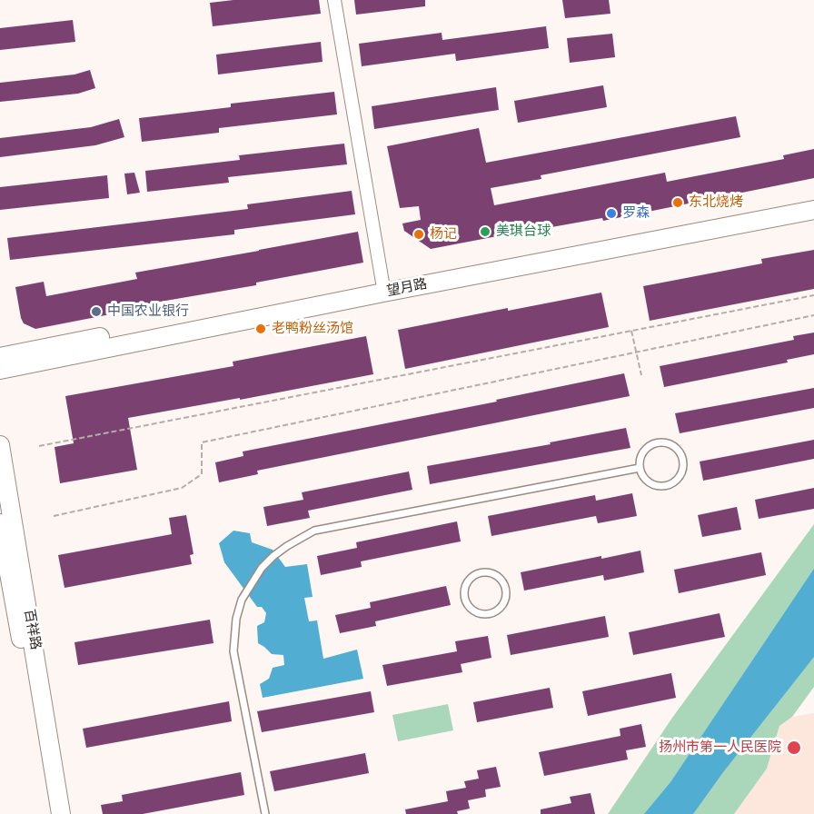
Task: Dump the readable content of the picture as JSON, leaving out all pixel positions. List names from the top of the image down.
{
  "streets": {
    "street": ["望月路", "百祥路"]
  },
  "places": [
    "东北烧烤",
    "罗森",
    "美琪台球",
    "杨记",
    "中国农业银行",
    "老鸭粉丝汤馆",
    "扬州市第一人民医院"
  ]
}
